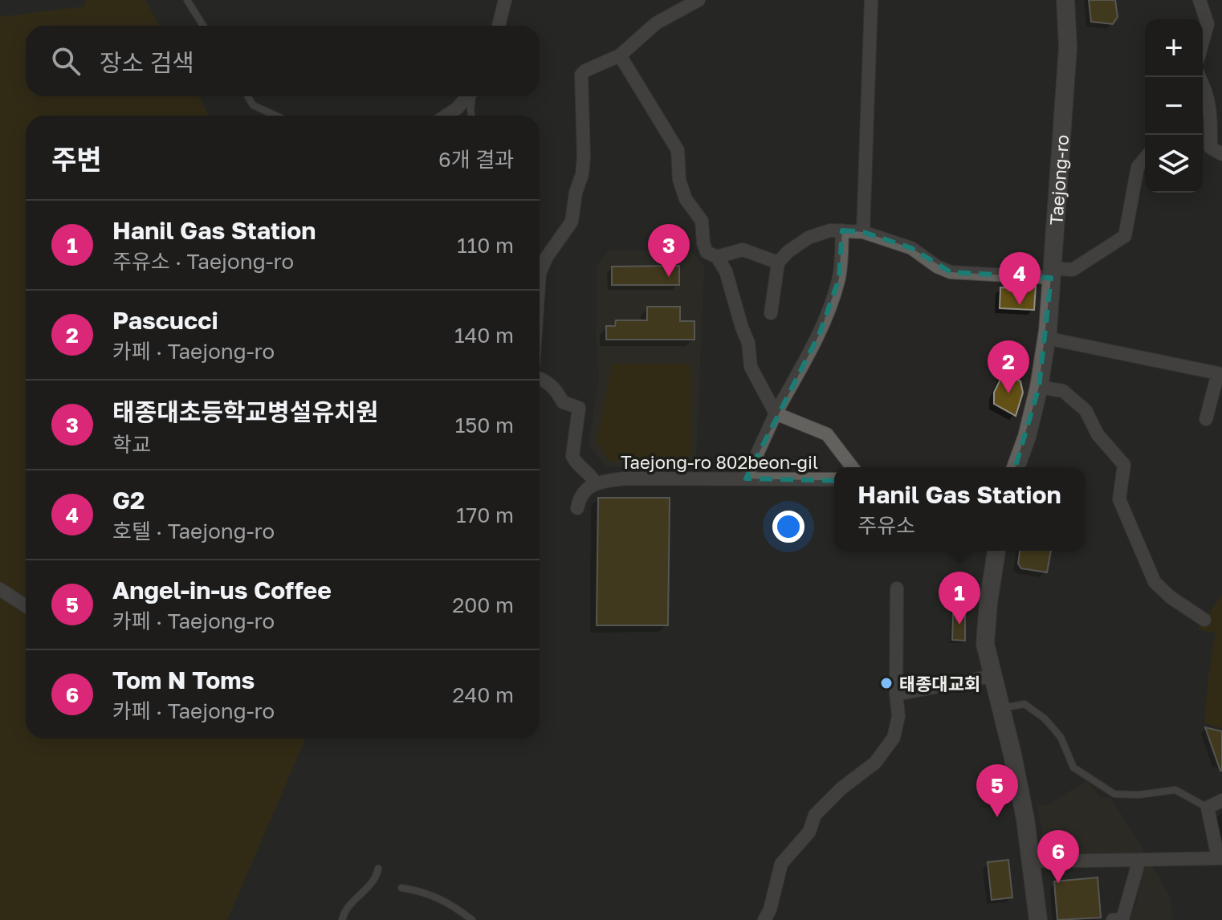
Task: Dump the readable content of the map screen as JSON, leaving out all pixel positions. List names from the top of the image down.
{
  "streets": {
    "main road": ["Taejong-ro"],
    "street": ["Taejong-ro 802beon-gil"]
  },
  "places": ["태종대교회"],
  "page": {
    "map_buttons": ["+", "−"],
    "search": "장소 검색",
    "heading": ["주변", "6개 결과"],
    "list": [
      {
        "mark": "1",
        "name": "Hanil Gas Station",
        "note": "주유소 · Taejong-ro",
        "value": "110 m"
      },
      {
        "mark": "2",
        "name": "Pascucci",
        "note": "카페 · Taejong-ro",
        "value": "140 m"
      },
      {
        "mark": "3",
        "name": "태종대초등학교병설유치원",
        "note": "학교",
        "value": "150 m"
      },
      {
        "mark": "4",
        "name": "G2",
        "note": "호텔 · Taejong-ro",
        "value": "170 m"
      },
      {
        "mark": "5",
        "name": "Angel-in-us Coffee",
        "note": "카페 · Taejong-ro",
        "value": "200 m"
      },
      {
        "mark": "6",
        "name": "Tom N Toms",
        "note": "카페 · Taejong-ro",
        "value": "240 m"
      }
    ],
    "pins": [
      "3",
      "4",
      "2",
      "1",
      "5",
      "6"
    ],
    "popup": ["Hanil Gas Station", "주유소"]
  }
}
